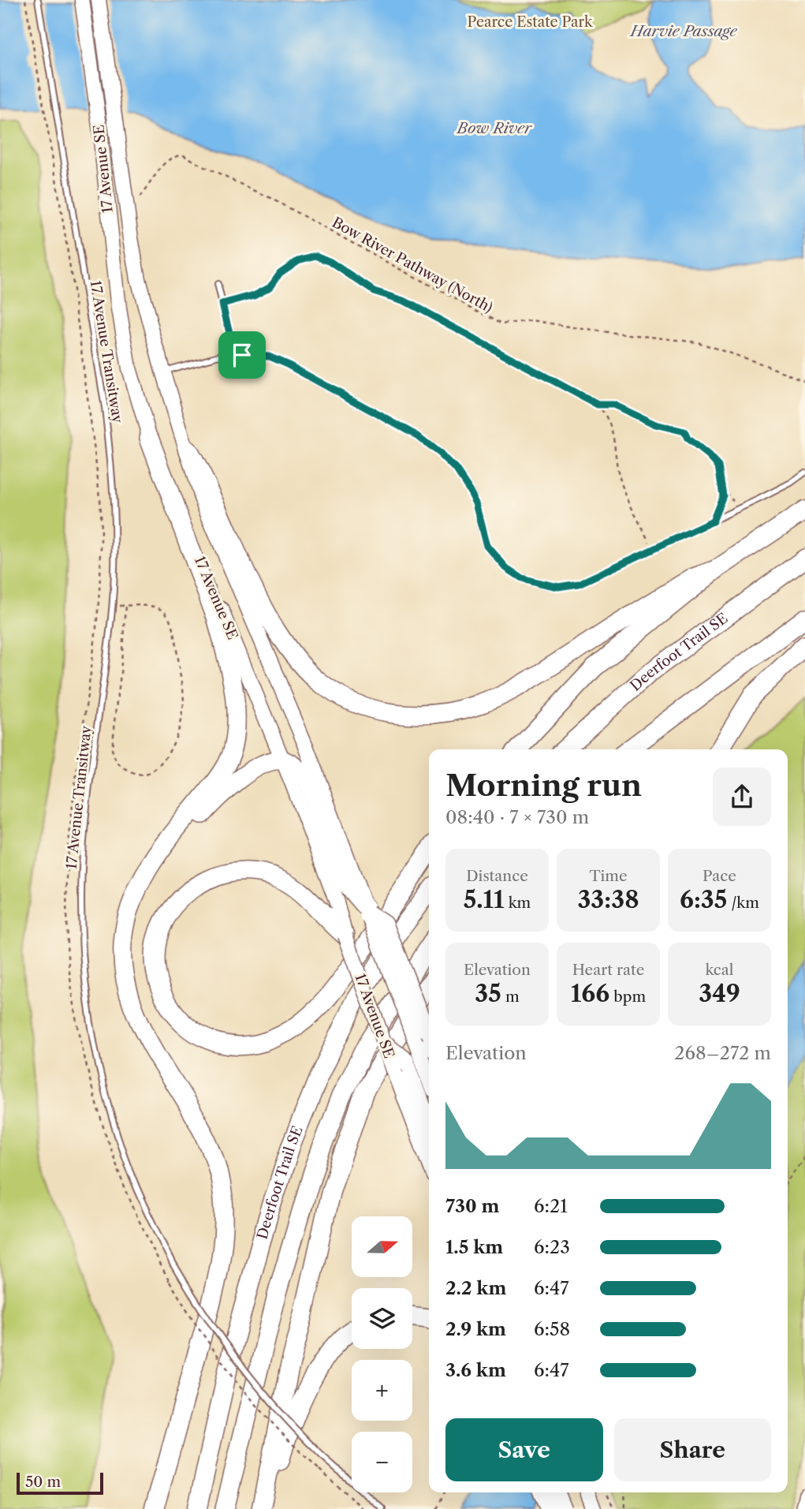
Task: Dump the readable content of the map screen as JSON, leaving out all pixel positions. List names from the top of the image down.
{
  "streets": {
    "highway": ["Deerfoot Trail SE"],
    "main road": ["17 Avenue SE"],
    "lane": ["17 Avenue Transitway"],
    "path": ["Bow River Pathway (North)"]
  },
  "water": ["Harvie Passage", "Bow River"],
  "parks": ["Pearce Estate Park"],
  "scale_bar": "50 m",
  "north": "right",
  "page": {
    "heading": ["Morning run", "08:40 · 7 × 730 m"],
    "stats": [
      ["Distance", "5.11 km"],
      ["Time", "33:38"],
      ["Pace", "6:35 /km"],
      ["Elevation", "35 m"],
      ["Heart rate", "166 bpm"],
      ["kcal", "349"]
    ],
    "chart": ["Elevation", "268–272 m"],
    "list": [
      {
        "name": "730 m",
        "note": "6:21"
      },
      {
        "name": "1.5 km",
        "note": "6:23"
      },
      {
        "name": "2.2 km",
        "note": "6:47"
      },
      {
        "name": "2.9 km",
        "note": "6:58"
      },
      {
        "name": "3.6 km",
        "note": "6:47"
      }
    ],
    "map_buttons": ["+", "−"],
    "buttons": ["Save", "Share"],
    "scale": "50 m"
  }
}
